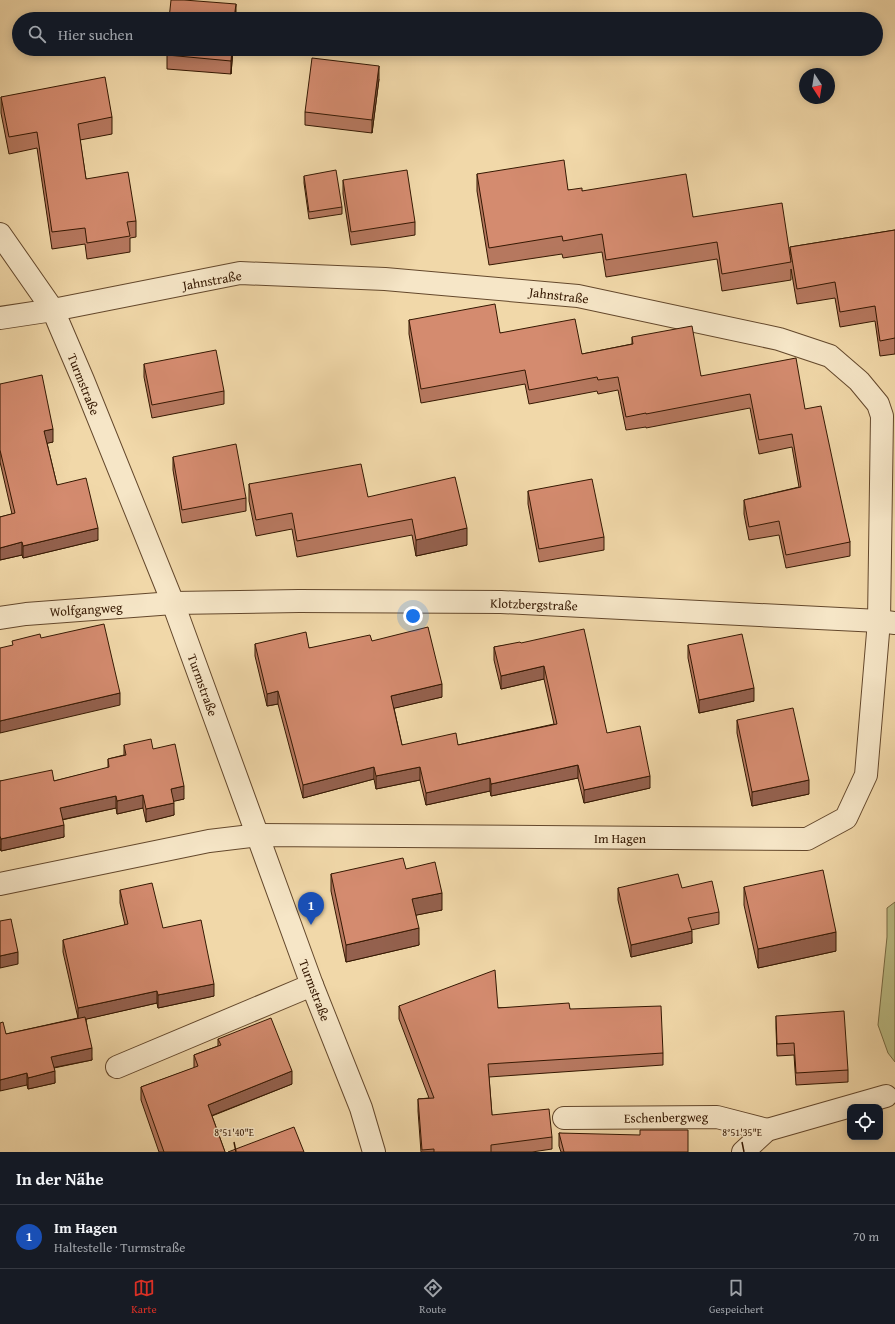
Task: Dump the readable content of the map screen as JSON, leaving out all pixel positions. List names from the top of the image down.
{
  "streets": {
    "street": [
      "Jahnstraße",
      "Turmstraße",
      "Klotzbergstraße",
      "Wolfgangweg",
      "Im Hagen",
      "Eschenbergweg"
    ]
  },
  "crossings": [
    ["Jahnstraße", "Turmstraße"],
    ["Jahnstraße", "Klotzbergstraße"],
    ["Jahnstraße", "Im Hagen"],
    ["Turmstraße", "Klotzbergstraße"],
    ["Turmstraße", "Wolfgangweg"],
    ["Turmstraße", "Im Hagen"],
    ["Klotzbergstraße", "Wolfgangweg"],
    ["Klotzbergstraße", "Im Hagen"]
  ],
  "north": "bottom",
  "page": {
    "search": "Hier suchen",
    "pins": "1",
    "heading": "In der Nähe",
    "list": [
      {
        "mark": "1",
        "name": "Im Hagen",
        "note": "Haltestelle · Turmstraße",
        "value": "70 m"
      }
    ],
    "nav": ["Karte", "Route", "Gespeichert"]
  },
  "coordinates": ["8°51'40\"E", "8°51'35\"E"]
}
